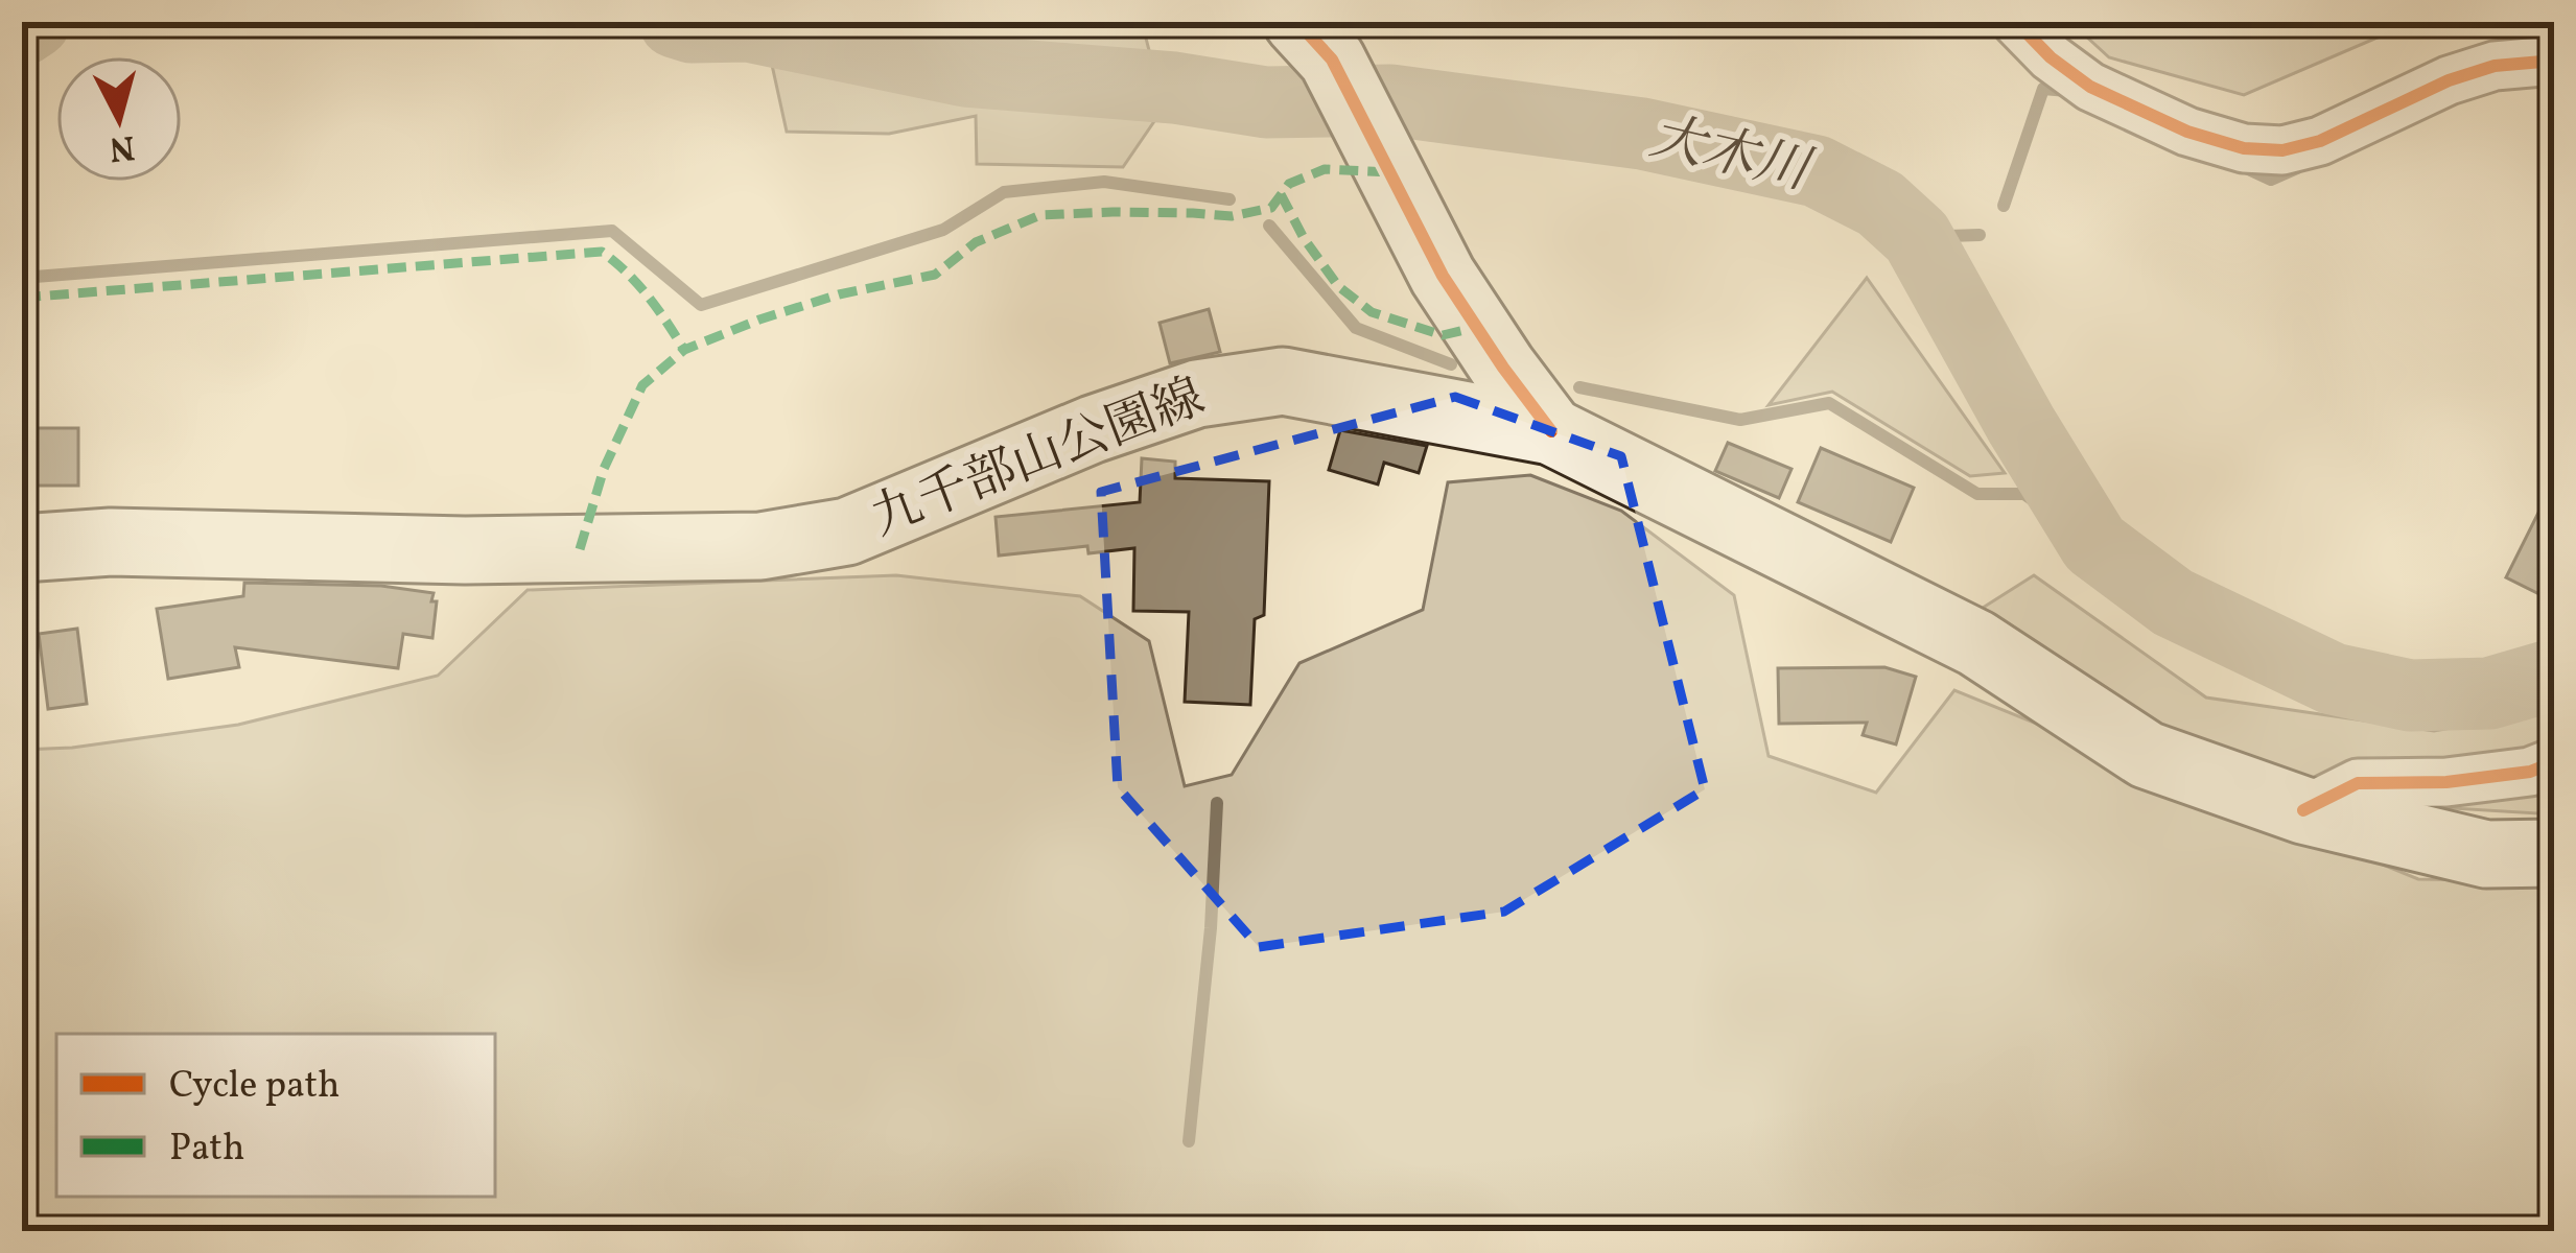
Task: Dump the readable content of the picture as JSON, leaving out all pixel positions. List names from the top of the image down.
{
  "streets": {
    "main road": ["九千部山公園線"]
  },
  "water": ["大木川"],
  "legend": ["Cycle path", "Path"],
  "north": "bottom"
}
